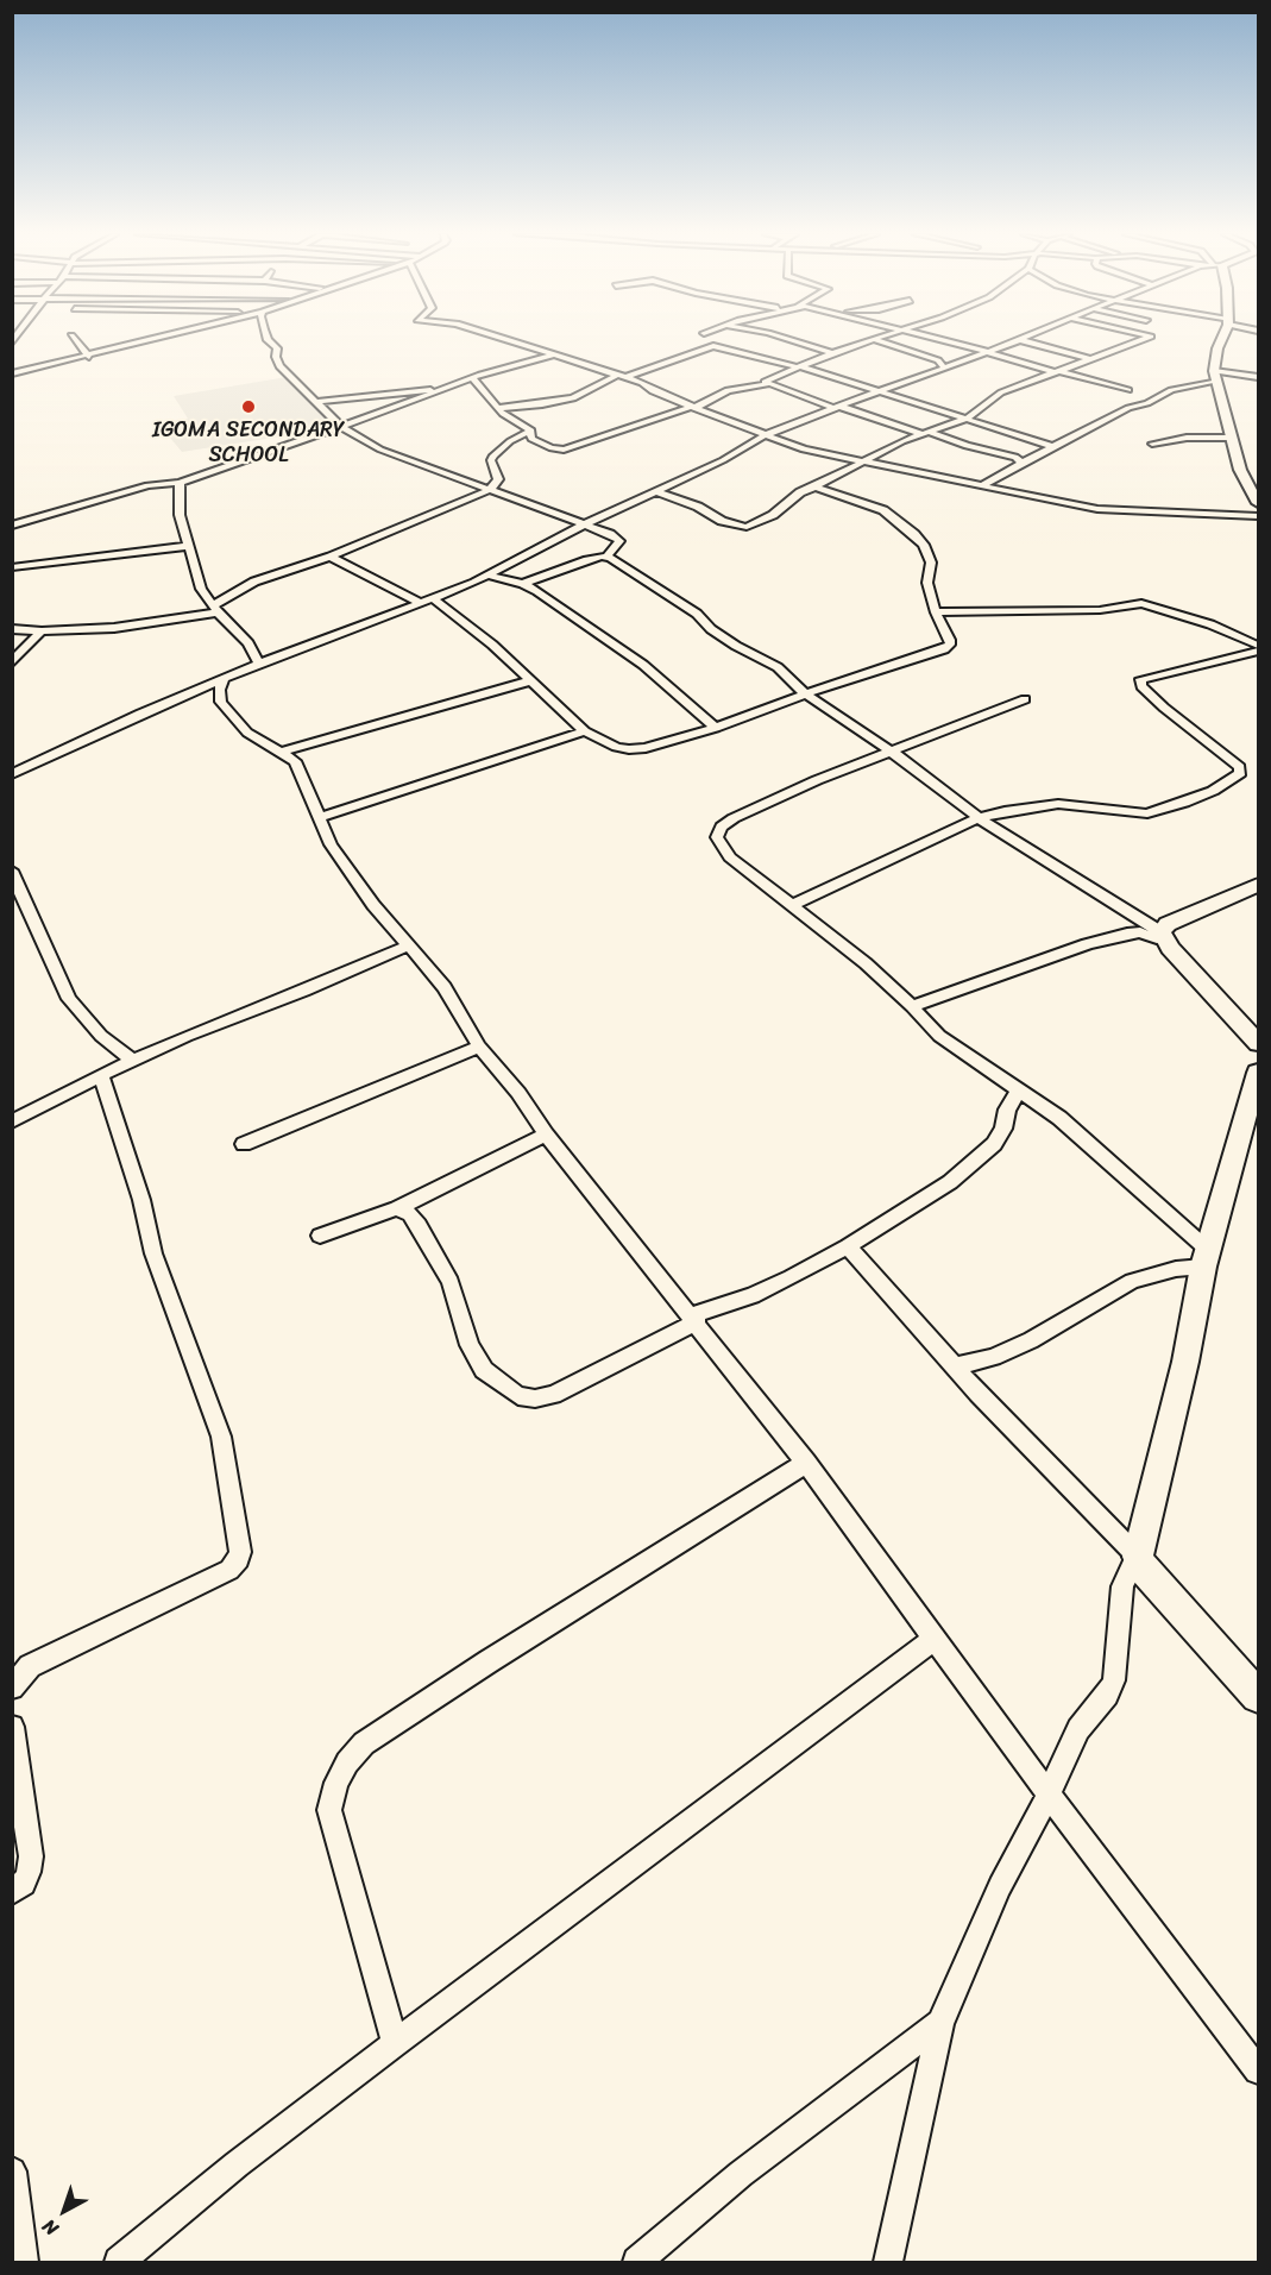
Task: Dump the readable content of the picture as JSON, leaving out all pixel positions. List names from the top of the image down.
{
  "places": ["IGOMA SECONDARY SCHOOL"],
  "north": "bottom left"
}
